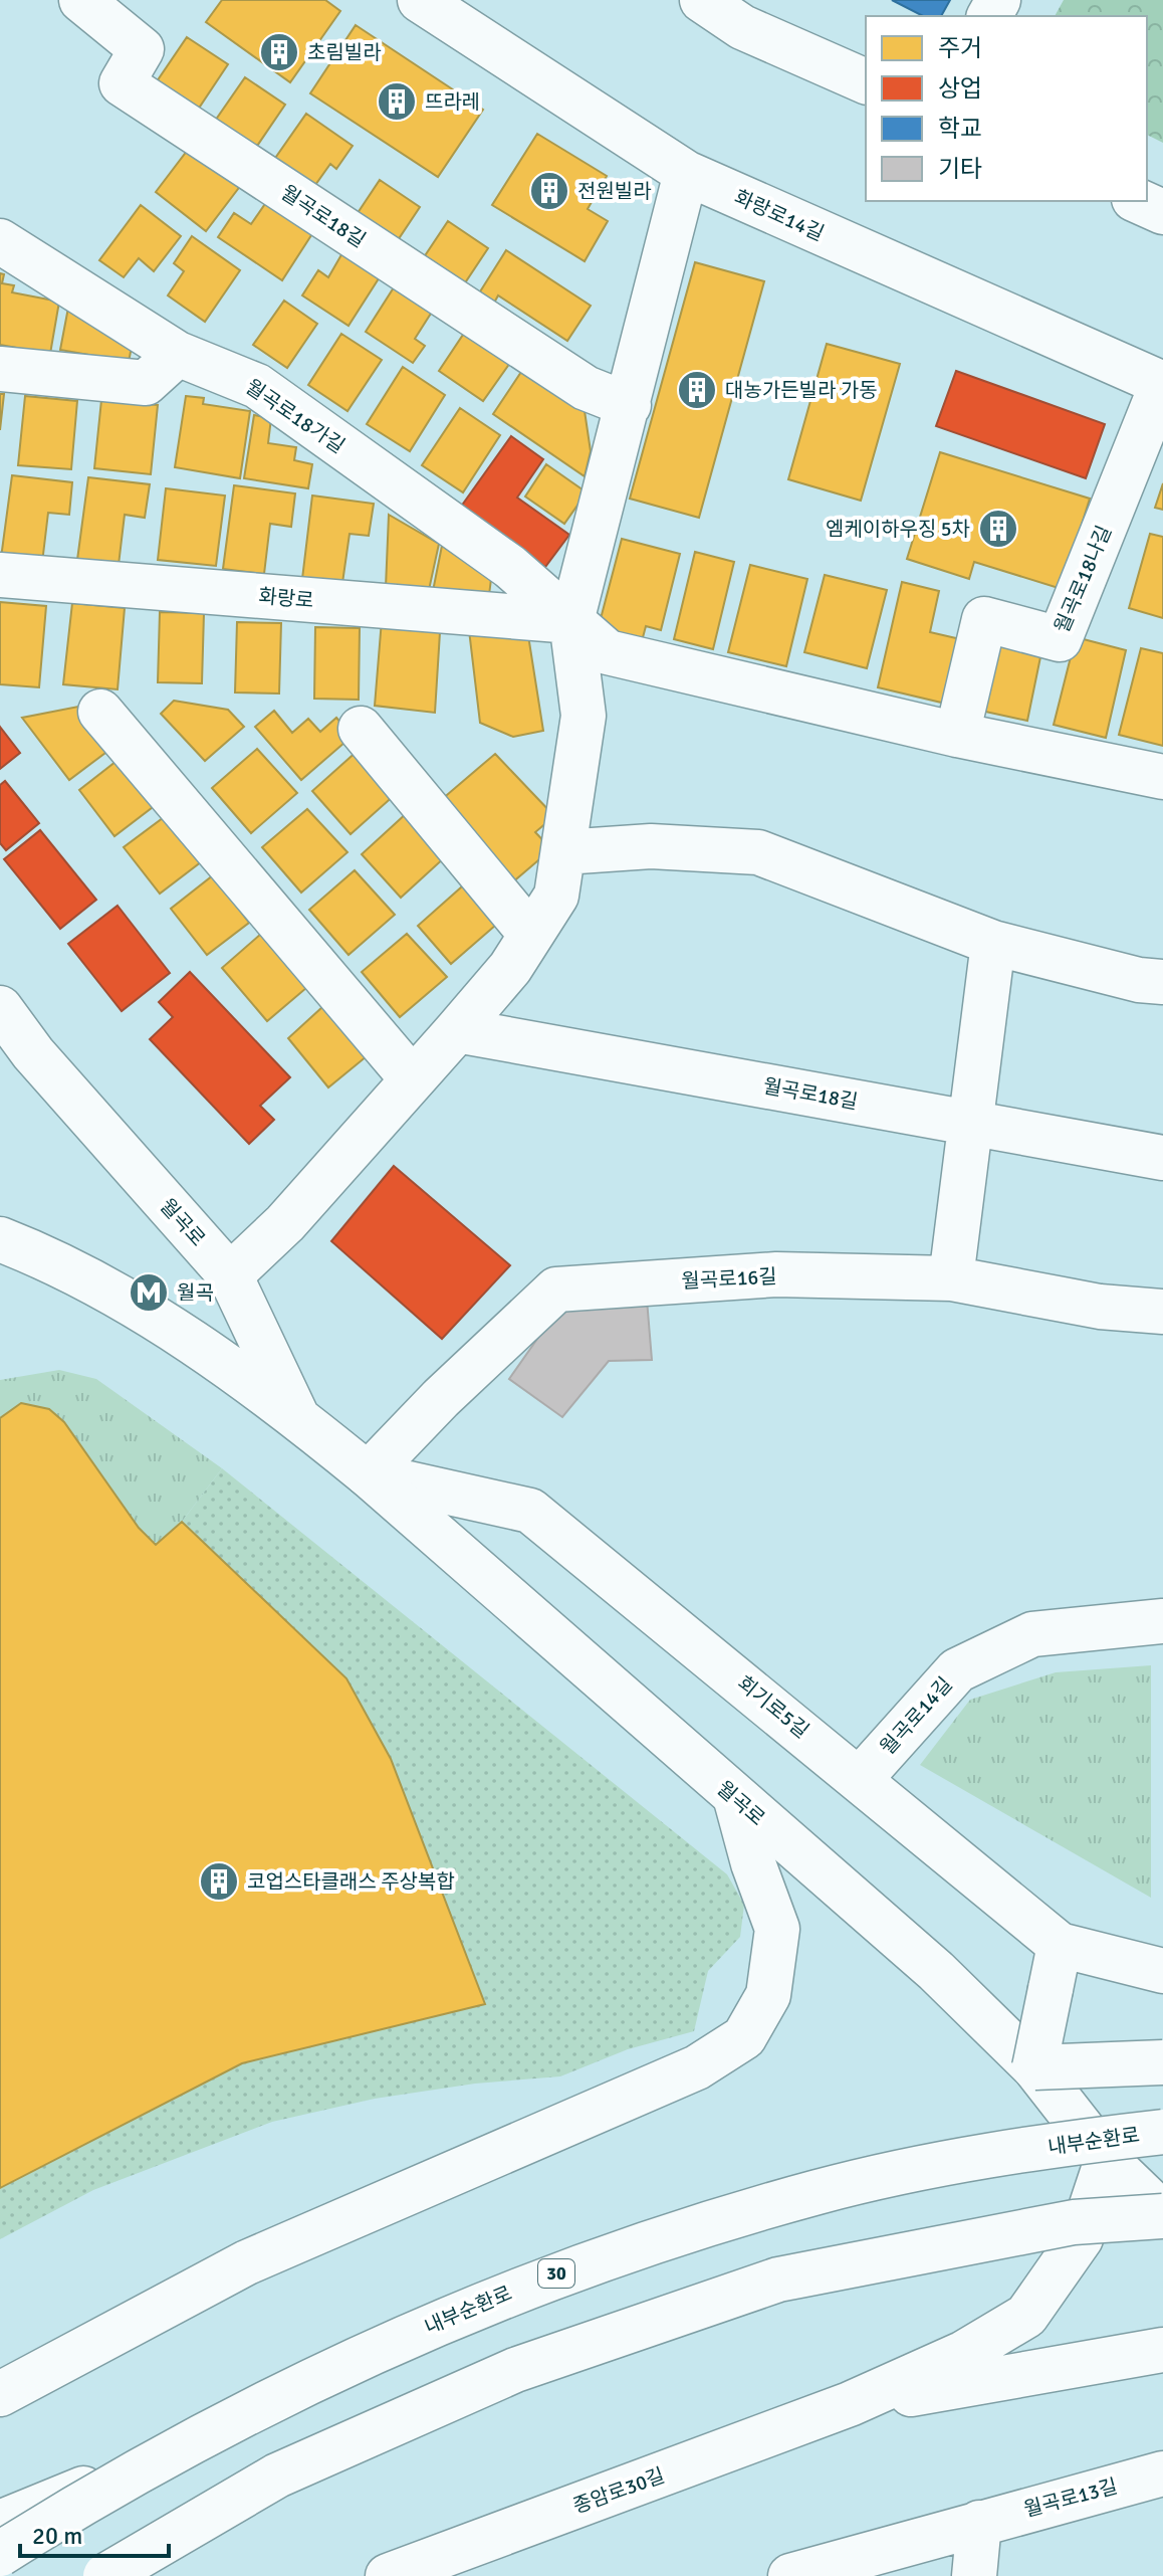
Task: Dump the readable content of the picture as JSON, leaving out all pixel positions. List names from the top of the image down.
{
  "streets": {
    "main road": [
      "화랑로14길",
      "월곡로18길",
      "월곡로18가길",
      "월곡로18나길",
      "화랑로",
      "월곡로",
      "월곡로16길",
      "회기로5길",
      "월곡로14길",
      "내부순환로",
      "30",
      "종암로30길",
      "월곡로13길"
    ]
  },
  "crossings": [
    ["화랑로14길", "월곡로18나길"],
    ["월곡로18가길", "화랑로"],
    ["월곡로", "월곡로16길"],
    ["월곡로", "회기로5길"],
    ["월곡로", "종암로30길"],
    ["월곡로16길", "회기로5길"],
    ["회기로5길", "월곡로14길"]
  ],
  "places": {
    "building": [
      "초림빌라",
      "뜨라레",
      "전원빌라",
      "대농가든빌라 가동",
      "엠케이하우징 5차",
      "코업스타클래스 주상복합"
    ],
    "metro station": ["월곡"]
  },
  "legend": [
    "주거",
    "상업",
    "학교",
    "기타"
  ],
  "scale_bar": "20 m"
}
